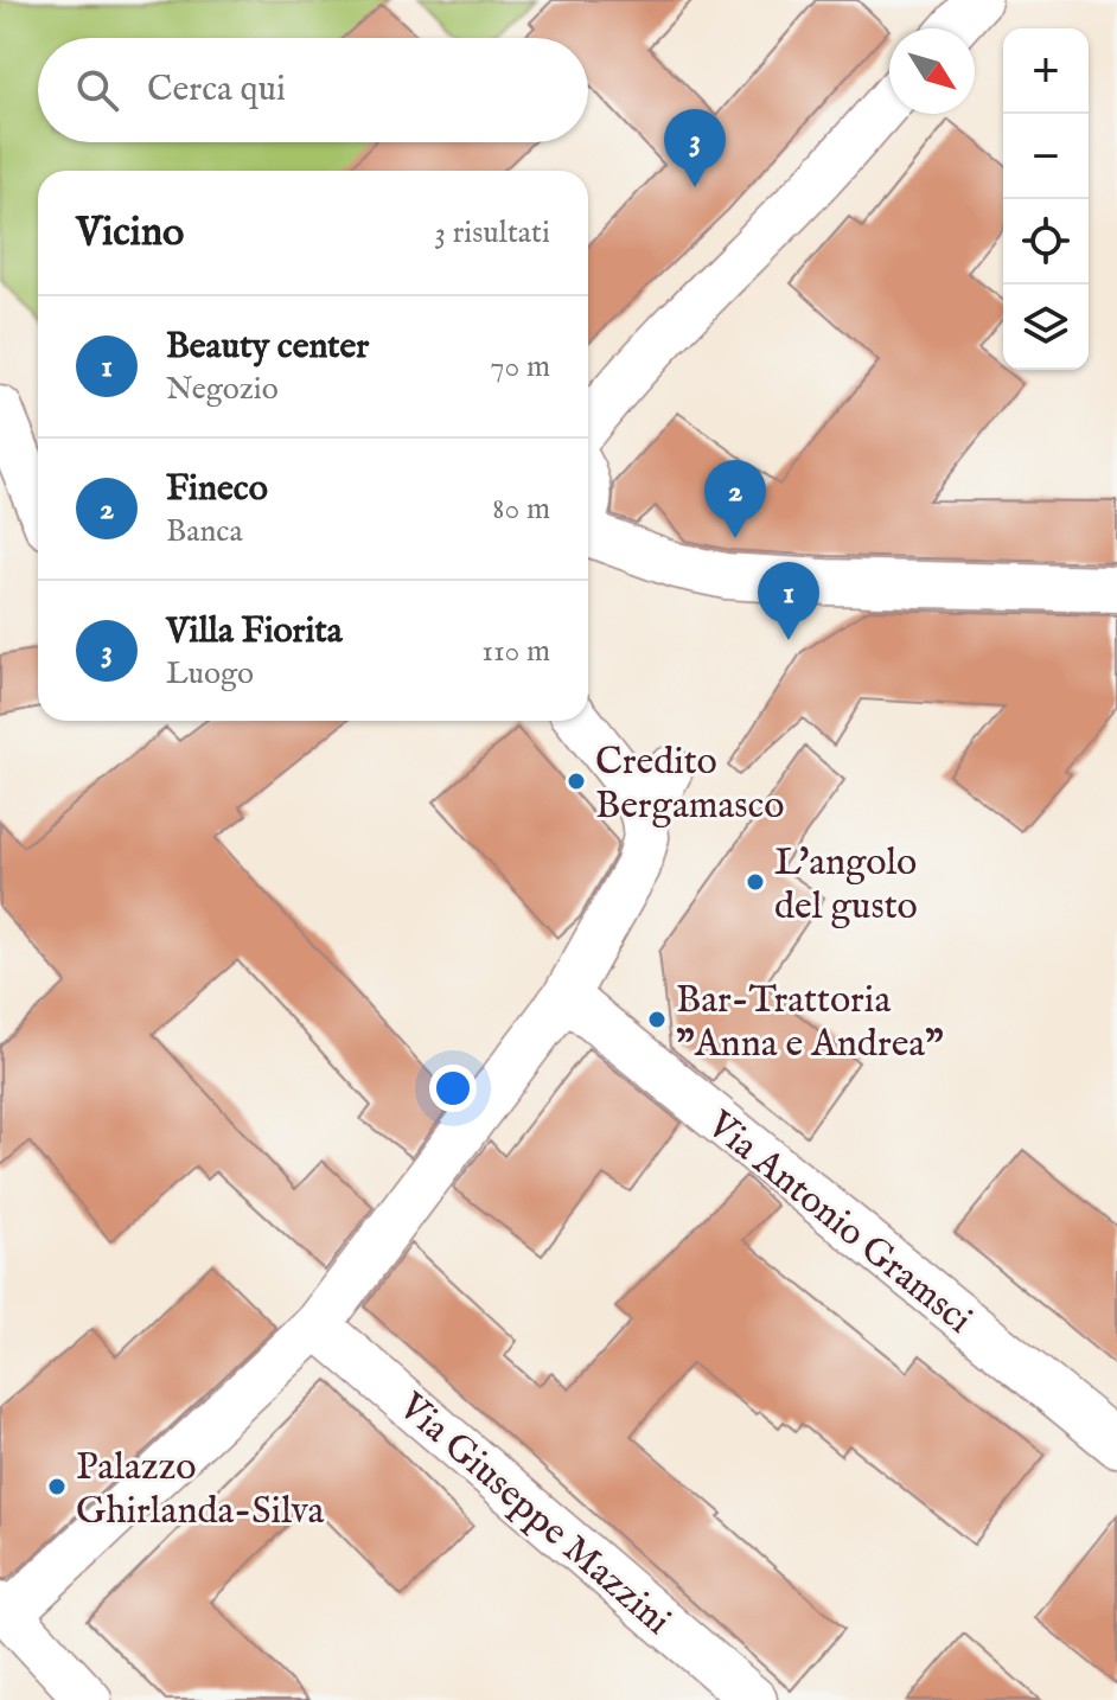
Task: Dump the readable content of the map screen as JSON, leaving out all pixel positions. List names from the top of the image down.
{
  "streets": {
    "street": ["Via Antonio Gramsci", "Via Giuseppe Mazzini"]
  },
  "places": [
    "Credito Bergamasco",
    "L'angolo del gusto",
    "Bar-Trattoria \"Anna e Andrea\"",
    "Palazzo Ghirlanda-Silva"
  ],
  "north": "bottom right",
  "page": {
    "map_buttons": ["+", "−"],
    "search": "Cerca qui",
    "pins": ["3", "2", "1"],
    "heading": ["Vicino", "3 risultati"],
    "list": [
      {
        "mark": "1",
        "name": "Beauty center",
        "note": "Negozio",
        "value": "70 m"
      },
      {
        "mark": "2",
        "name": "Fineco",
        "note": "Banca",
        "value": "80 m"
      },
      {
        "mark": "3",
        "name": "Villa Fiorita",
        "note": "Luogo",
        "value": "110 m"
      }
    ]
  }
}
